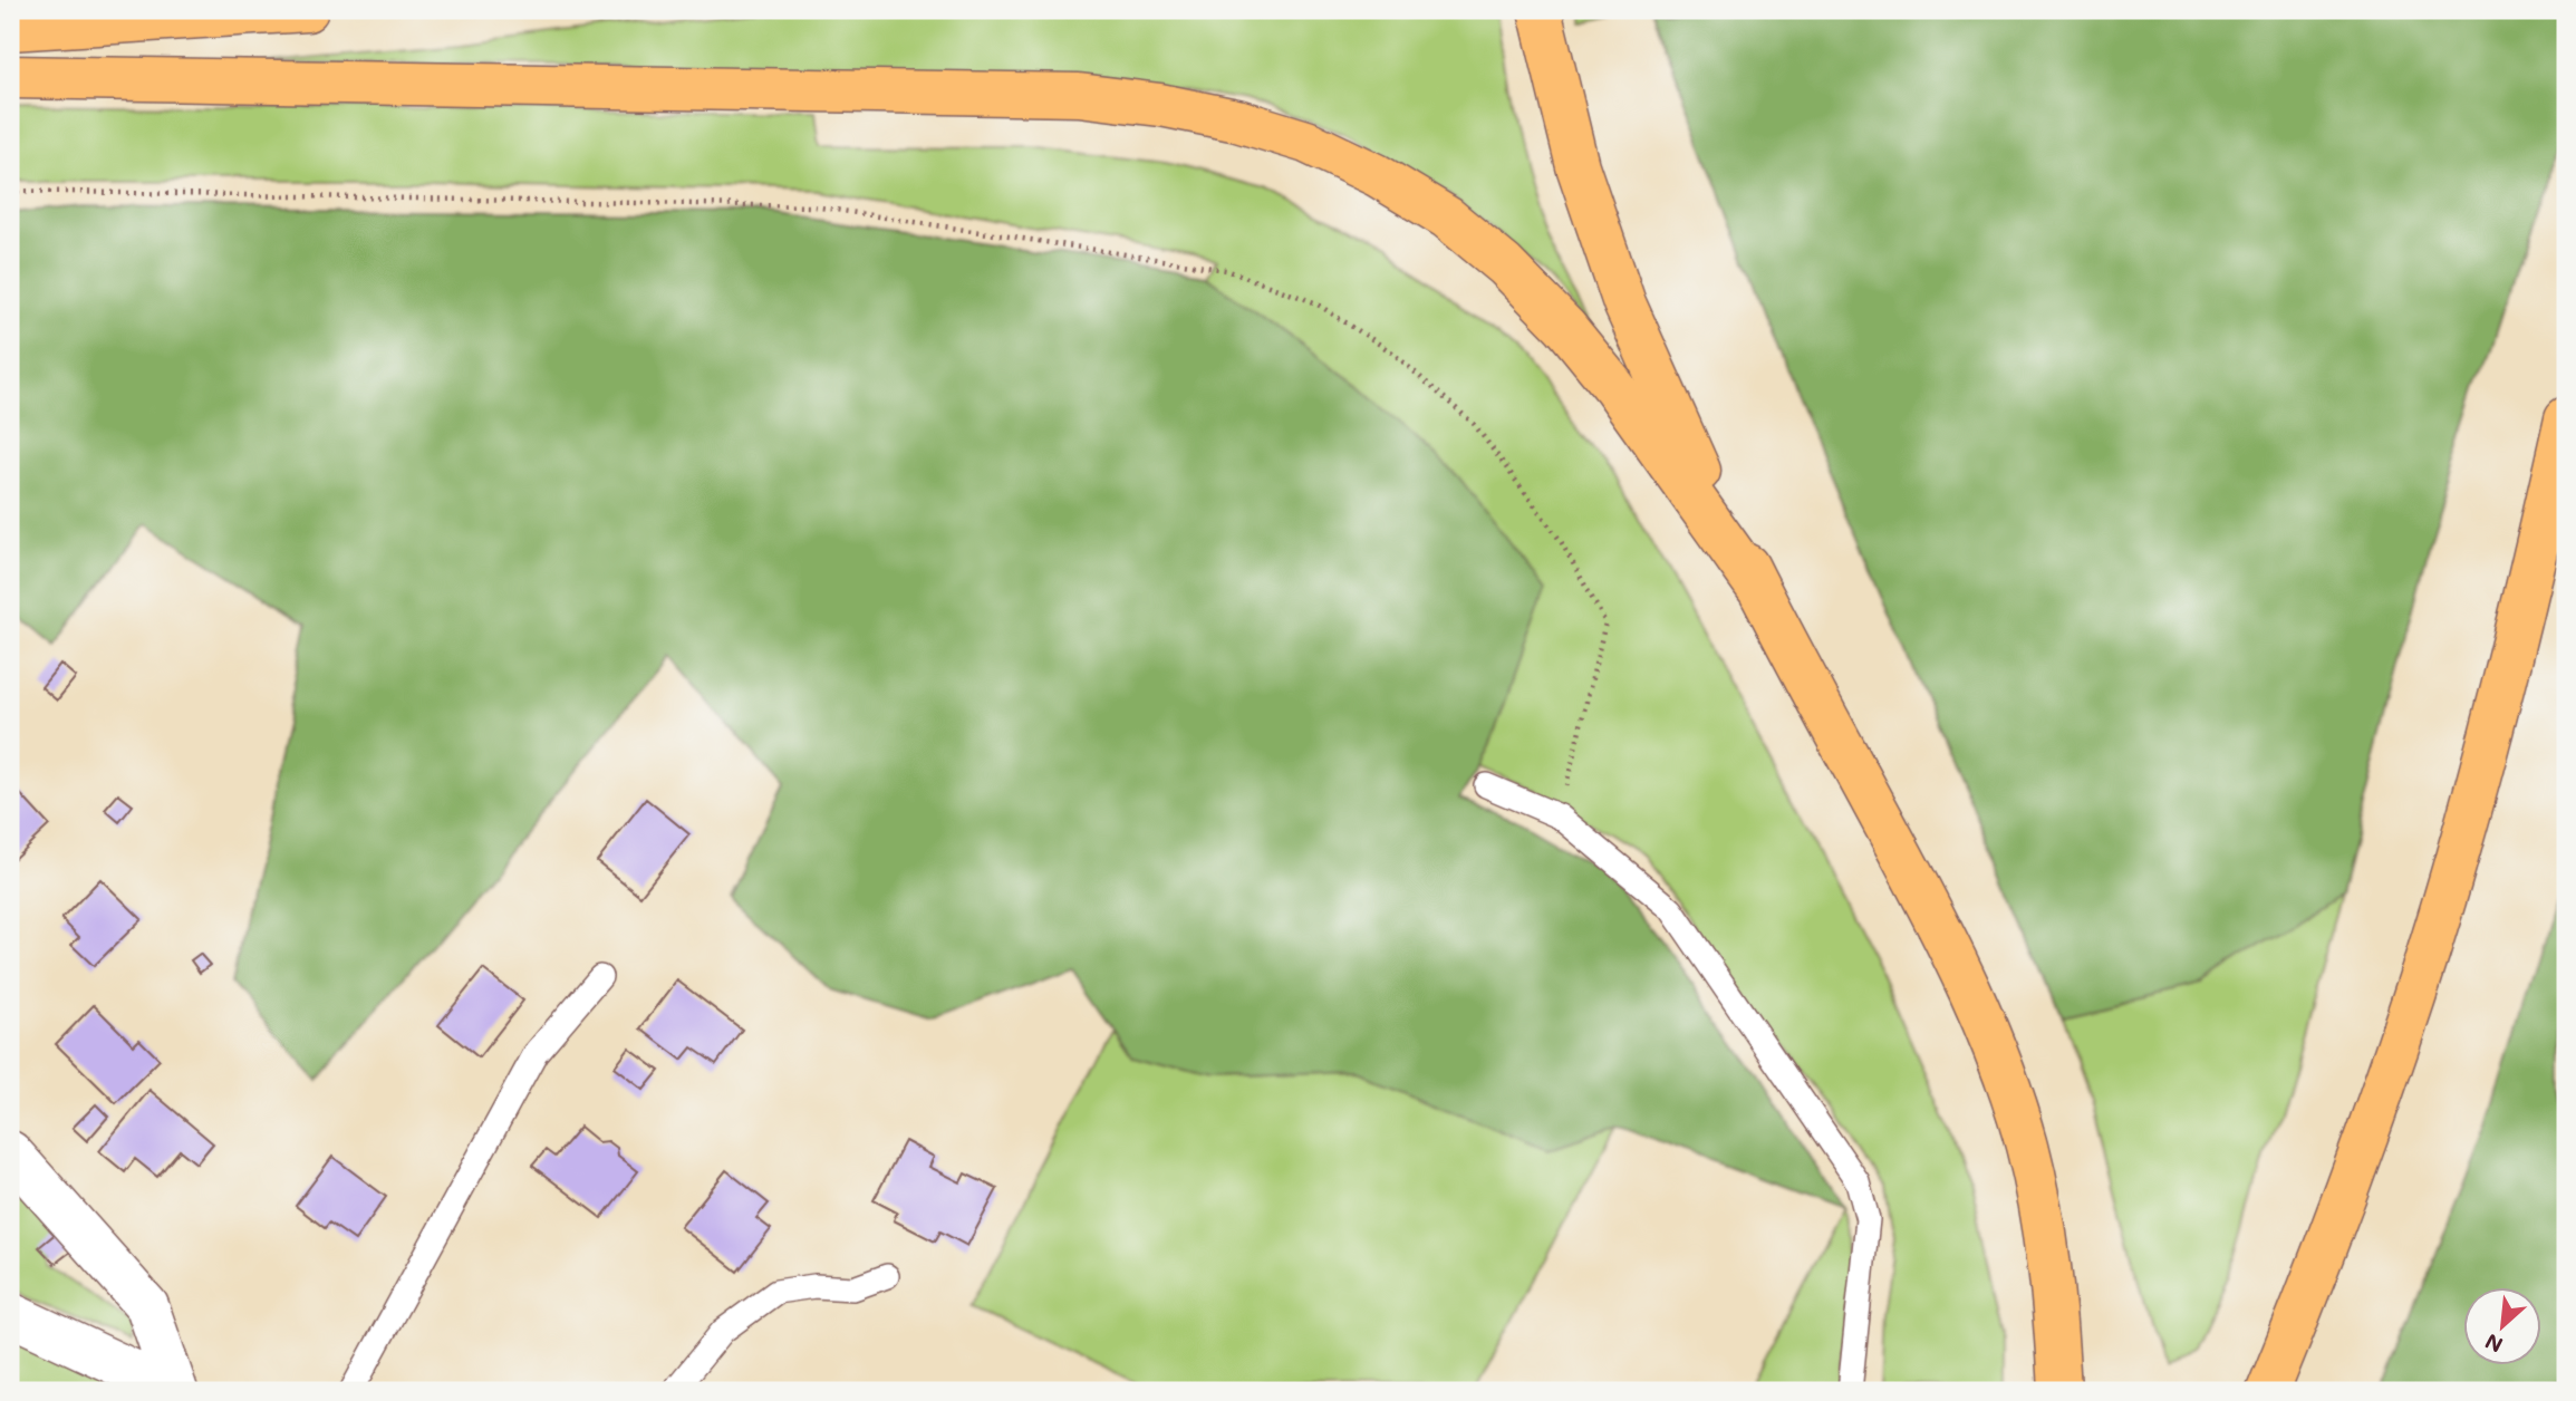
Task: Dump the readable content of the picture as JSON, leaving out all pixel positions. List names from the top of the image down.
{
  "north": "bottom left"
}
